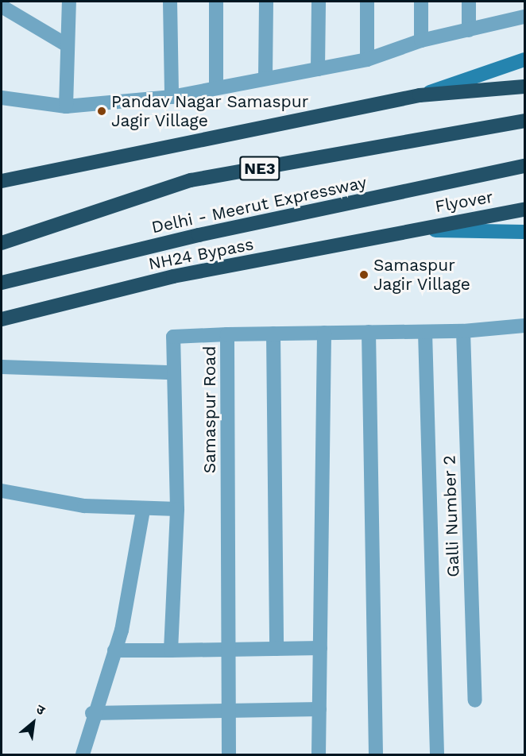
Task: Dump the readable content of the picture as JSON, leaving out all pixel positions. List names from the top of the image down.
{
  "streets": {
    "highway": [
      "NE3",
      "Flyover",
      "Delhi - Meerut Expressway",
      "NH24 Bypass"
    ],
    "street": ["Samaspur Road", "Galli Number 2"]
  },
  "crossings": [
    ["Flyover", "NH24 Bypass"],
    ["Samaspur Road", "Galli Number 2"]
  ],
  "places": ["Pandav Nagar Samaspur Jagir Village", "Samaspur Jagir Village"],
  "north": "top right"
}
